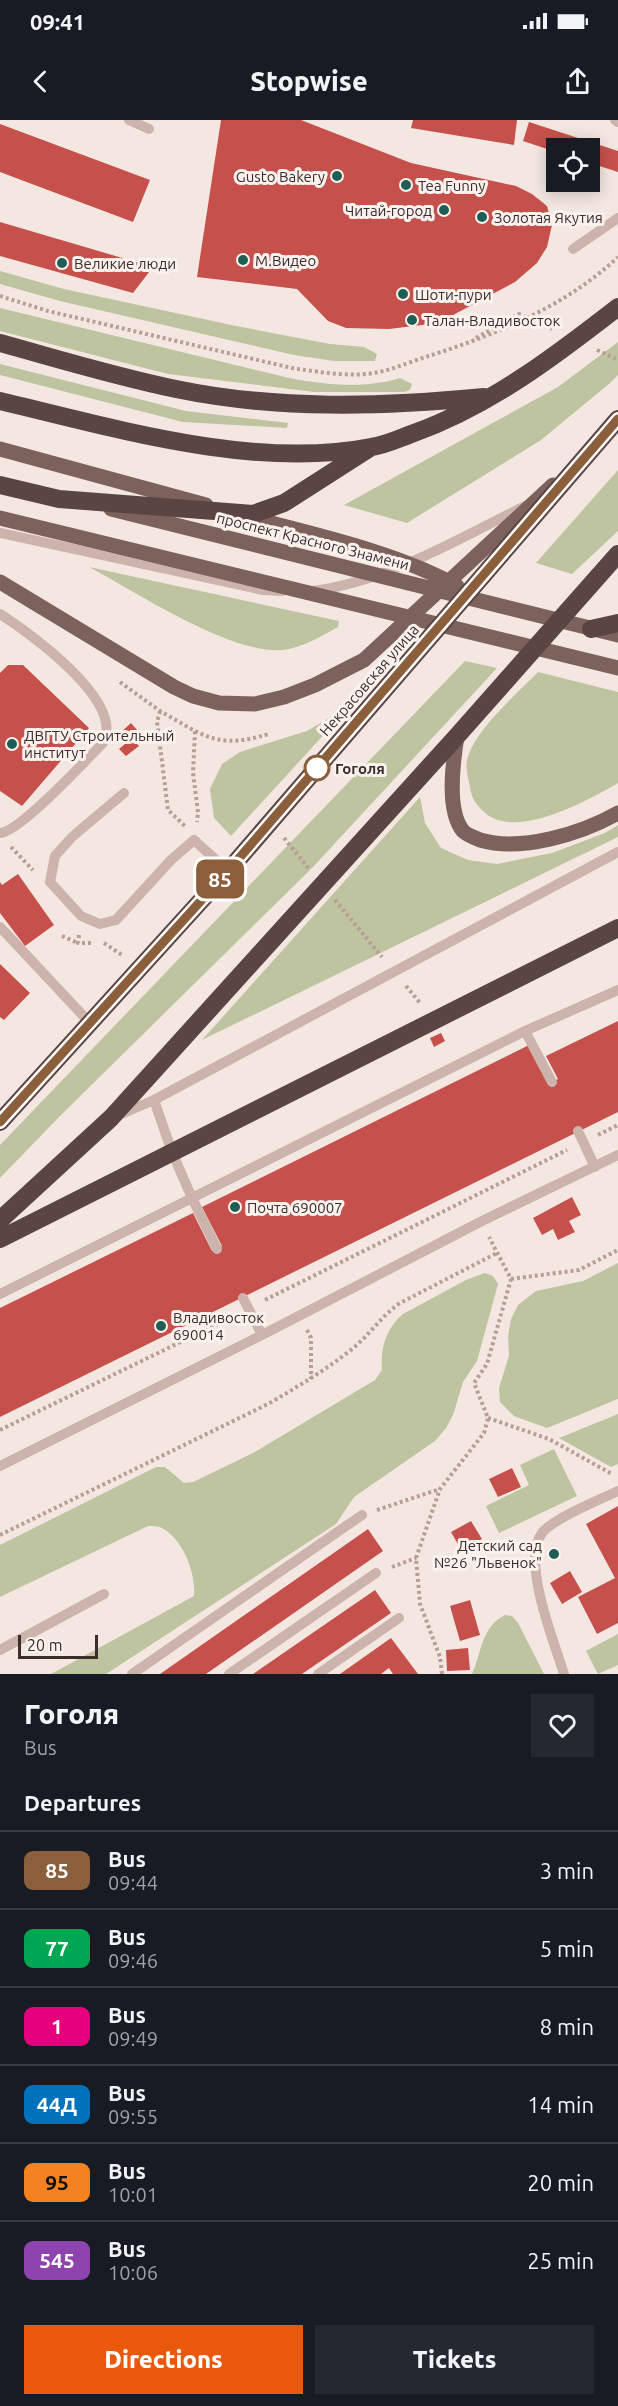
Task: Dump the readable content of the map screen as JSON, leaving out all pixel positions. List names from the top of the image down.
{
  "streets": {
    "highway": ["Некрасовская улица"],
    "main road": ["проспект Красного Знамени"]
  },
  "places": [
    "Gusto Bakery",
    "Tea Funny",
    "Читай-город",
    "Золотая Якутия",
    "М.Видео",
    "Великие люди",
    "Шоти-пури",
    "Талан-Владивосток",
    "ДВГТУ Строительный институт",
    "Гоголя",
    "Почта 690007",
    "Владивосток 690014",
    "Детский сад №26 \"Львенок\""
  ],
  "lines": ["bus line 85"],
  "scale_bar": "20 m",
  "page": {
    "status": "09:41",
    "header": "Stopwise",
    "on_map": "85",
    "scale": "20 m",
    "heading": [
      ["Гоголя", "Bus"],
      "Departures"
    ],
    "list": [
      {
        "mark": "85",
        "name": "Bus",
        "note": "09:44",
        "value": "3 min"
      },
      {
        "mark": "77",
        "name": "Bus",
        "note": "09:46",
        "value": "5 min"
      },
      {
        "mark": "1",
        "name": "Bus",
        "note": "09:49",
        "value": "8 min"
      },
      {
        "mark": "44Д",
        "name": "Bus",
        "note": "09:55",
        "value": "14 min"
      },
      {
        "mark": "95",
        "name": "Bus",
        "note": "10:01",
        "value": "20 min"
      },
      {
        "mark": "545",
        "name": "Bus",
        "note": "10:06",
        "value": "25 min"
      }
    ],
    "buttons": ["Directions", "Tickets"]
  }
}
